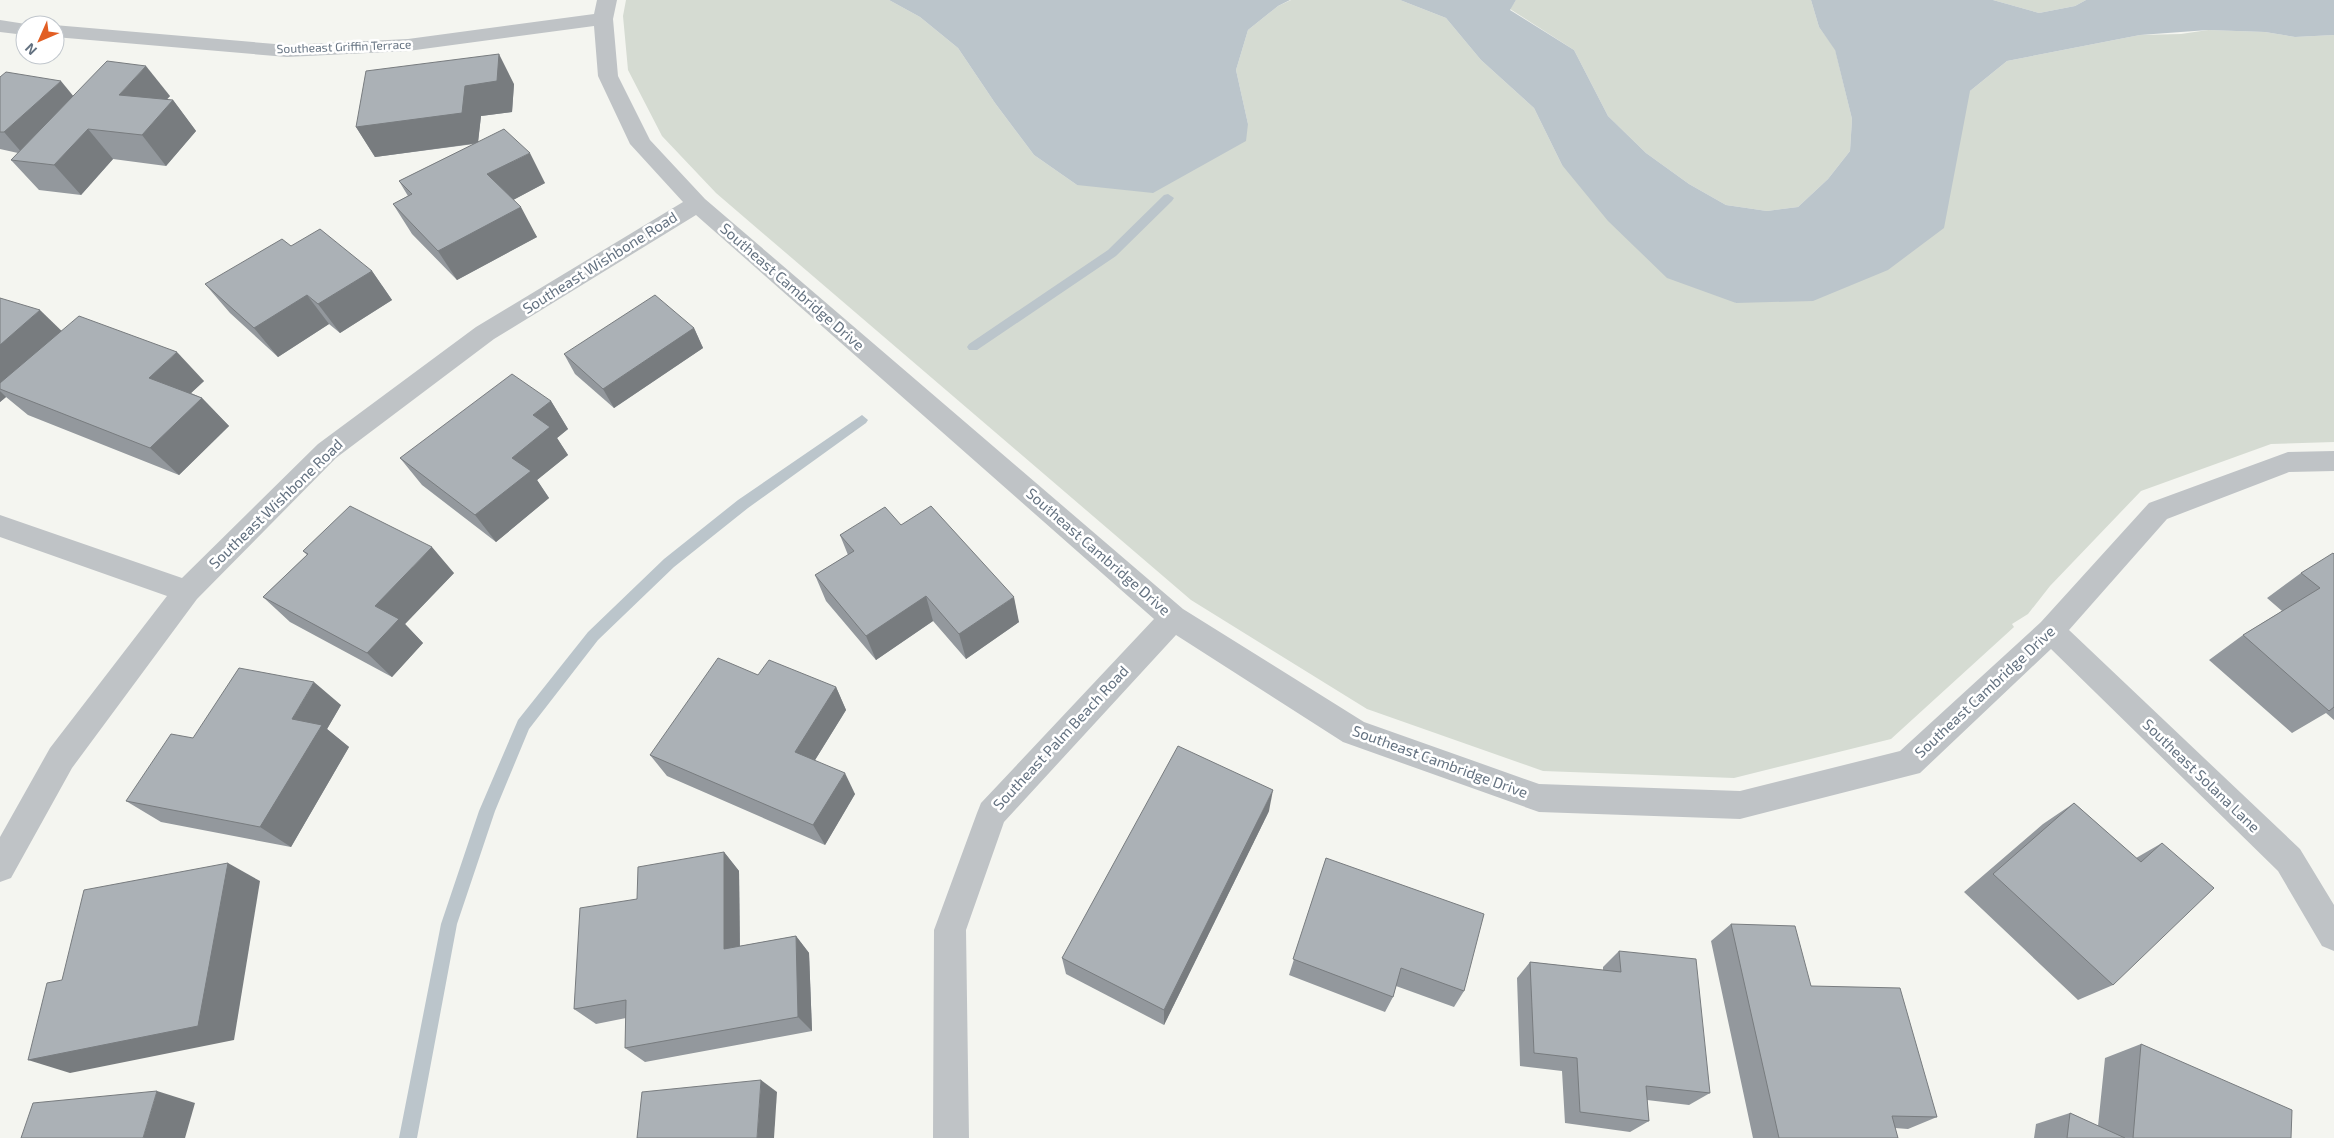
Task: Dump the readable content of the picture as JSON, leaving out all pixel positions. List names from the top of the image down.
{
  "streets": {
    "street": [
      "Southeast Griffin Terrace",
      "Southeast Wishbone Road",
      "Southeast Cambridge Drive",
      "Southeast Palm Beach Road",
      "Southeast Solana Lane"
    ]
  },
  "crossings": [
    ["Southeast Griffin Terrace", "Southeast Cambridge Drive"],
    ["Southeast Wishbone Road", "Southeast Cambridge Drive"],
    ["Southeast Cambridge Drive", "Southeast Palm Beach Road"],
    ["Southeast Cambridge Drive", "Southeast Solana Lane"]
  ],
  "north": "bottom left"
}
